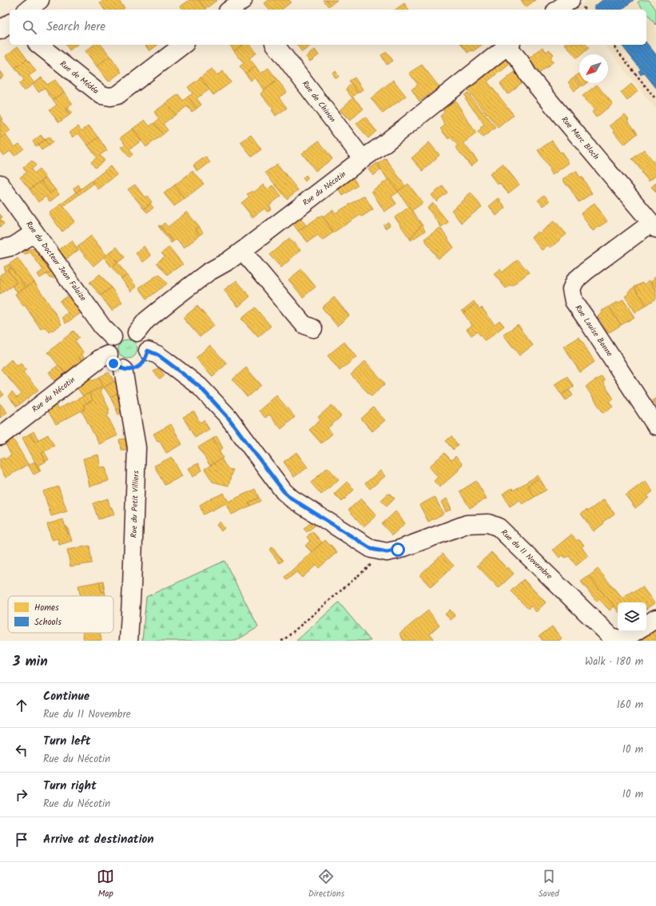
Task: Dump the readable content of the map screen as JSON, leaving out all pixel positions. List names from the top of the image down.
{
  "streets": {
    "street": [
      "Rue de Médéa",
      "Rue de Chinon",
      "Rue Marc Bloch",
      "Rue du Nécotin",
      "Rue du Docteur Jean Falaize",
      "Rue Louise Bonne",
      "Rue du Petit Villiers",
      "Rue du 11 Novembre"
    ]
  },
  "crossings": [
    ["Rue de Chinon", "Rue du Nécotin"],
    ["Rue Marc Bloch", "Rue du Nécotin"],
    ["Rue Marc Bloch", "Rue Louise Bonne"],
    ["Rue du Nécotin", "Rue du Docteur Jean Falaize"],
    ["Rue du Nécotin", "Rue du Petit Villiers"],
    ["Rue du Nécotin", "Rue du 11 Novembre"],
    ["Rue du Docteur Jean Falaize", "Rue du Petit Villiers"],
    ["Rue du Docteur Jean Falaize", "Rue du 11 Novembre"],
    ["Rue du Petit Villiers", "Rue du 11 Novembre"]
  ],
  "legend": ["Homes", "Schools"],
  "north": "bottom left",
  "page": {
    "search": "Search here",
    "heading": ["3 min", "Walk · 180 m"],
    "list": [
      ["Continue", "Rue du 11 Novembre", "160 m"],
      ["Turn left", "Rue du Nécotin", "10 m"],
      ["Turn right", "Rue du Nécotin", "10 m"],
      "Arrive at destination"
    ],
    "nav": ["Map", "Directions", "Saved"]
  }
}
